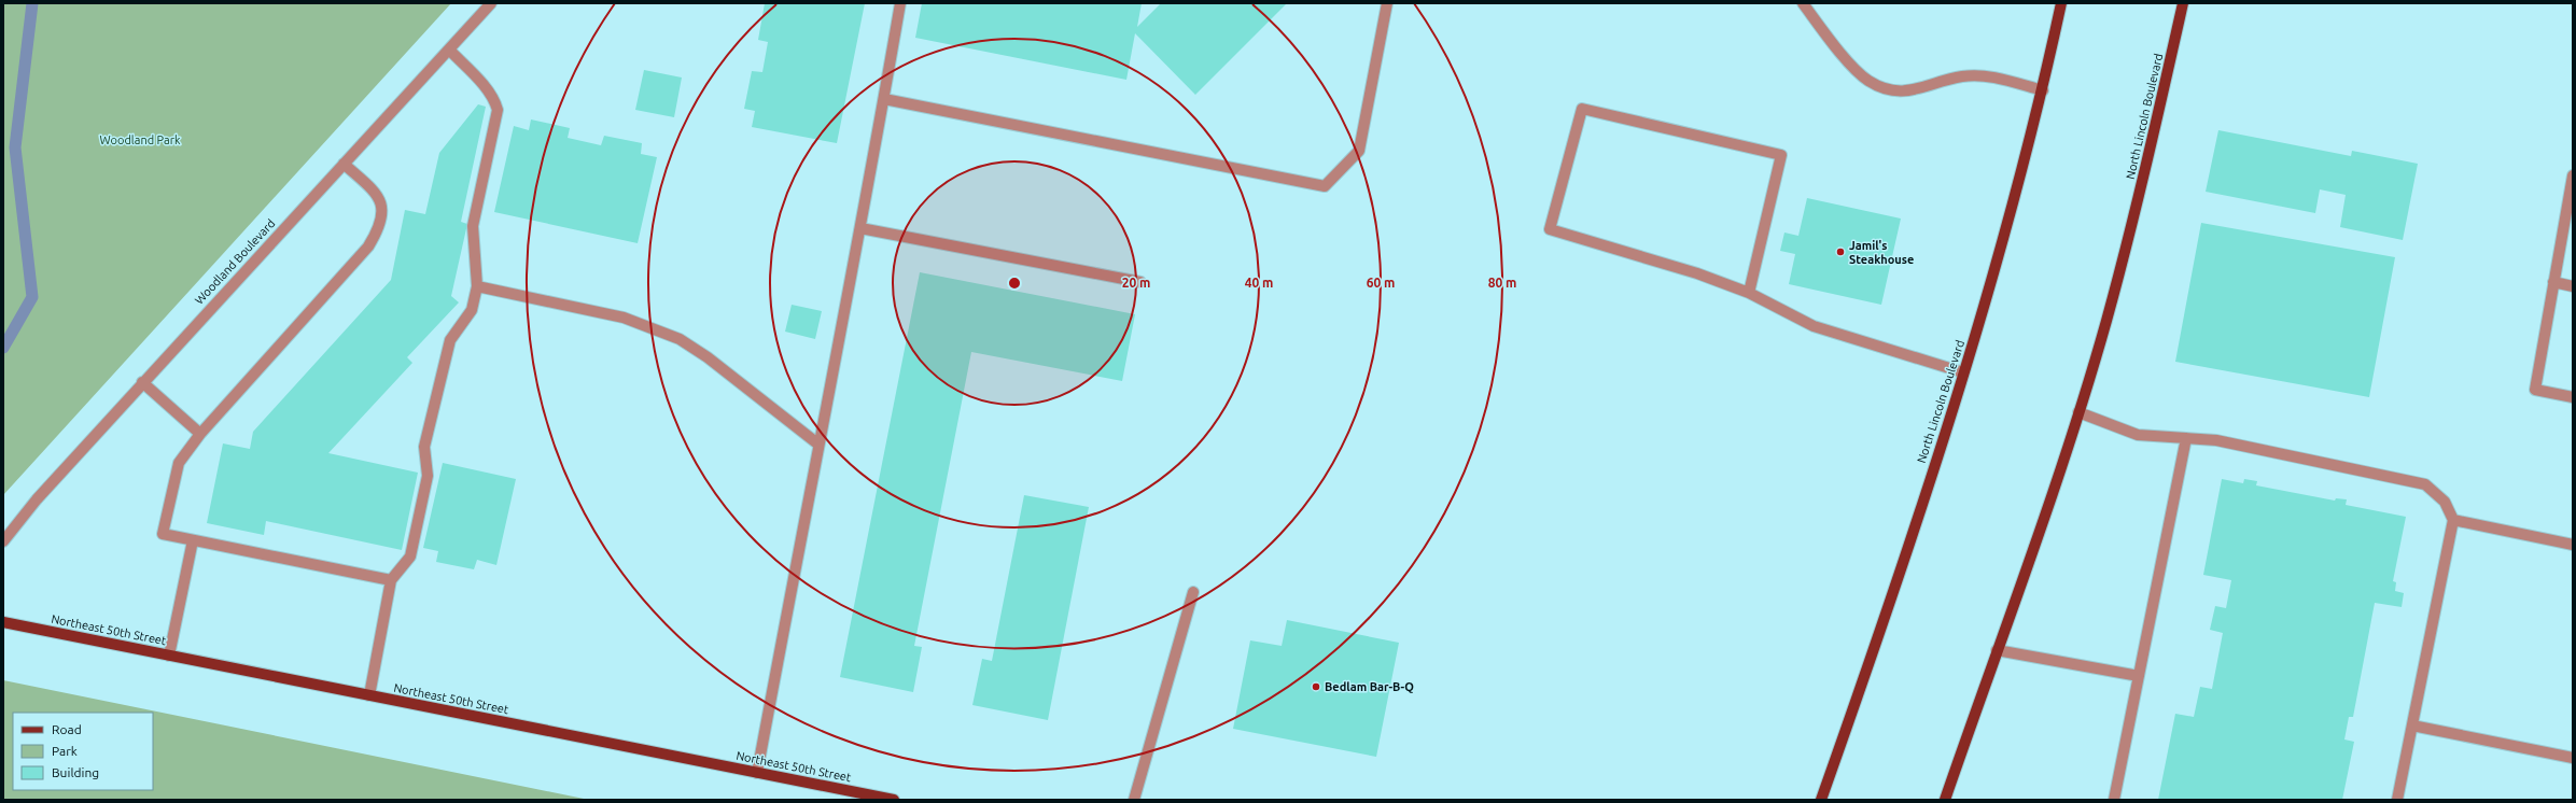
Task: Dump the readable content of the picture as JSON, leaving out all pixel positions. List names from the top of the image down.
{
  "streets": {
    "main road": ["North Lincoln Boulevard", "Northeast 50th Street"],
    "street": ["Woodland Boulevard"]
  },
  "parks": ["Woodland Park"],
  "places": ["Jamil's Steakhouse", "Bedlam Bar-B-Q"],
  "legend": ["Road", "Park", "Building"],
  "rings": [
    "20 m",
    "40 m",
    "60 m",
    "80 m"
  ]
}
